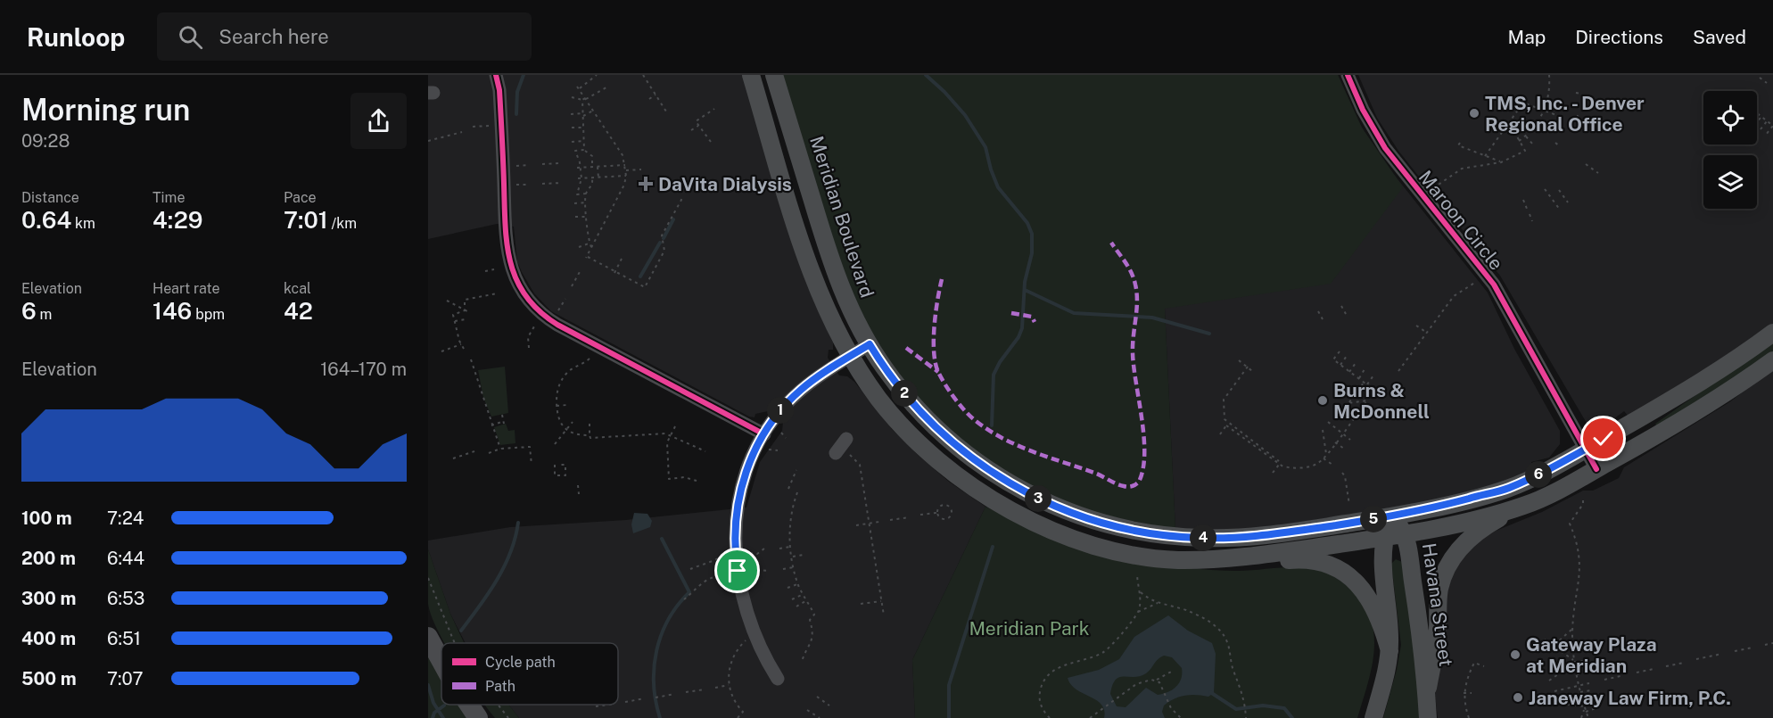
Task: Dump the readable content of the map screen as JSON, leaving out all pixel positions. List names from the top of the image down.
{
  "streets": {
    "main road": ["Meridian Boulevard", "Havana Street"],
    "street": ["Maroon Circle"]
  },
  "crossings": [
    ["Meridian Boulevard", "Maroon Circle"],
    ["Meridian Boulevard", "Havana Street"]
  ],
  "parks": ["Meridian Park"],
  "places": {
    "other": [
      "TMS, Inc. - Denver Regional Office",
      "Burns & McDonnell",
      "Gateway Plaza at Meridian",
      "Janeway Law Firm, P.C."
    ],
    "health": ["DaVita Dialysis"]
  },
  "legend": ["Cycle path", "Path"],
  "page": {
    "header": "Runloop",
    "search": "Search here",
    "nav": ["Map", "Directions", "Saved"],
    "heading": ["Morning run", "09:28"],
    "stats": [
      ["Distance", "0.64 km"],
      ["Time", "4:29"],
      ["Pace", "7:01 /km"],
      ["Elevation", "6 m"],
      ["Heart rate", "146 bpm"],
      ["kcal", "42"]
    ],
    "chart": ["Elevation", "164–170 m"],
    "pins": [
      "2",
      "1",
      "6",
      "3",
      "5",
      "4"
    ],
    "list": [
      {
        "name": "100 m",
        "note": "7:24"
      },
      {
        "name": "200 m",
        "note": "6:44"
      },
      {
        "name": "300 m",
        "note": "6:53"
      },
      {
        "name": "400 m",
        "note": "6:51"
      },
      {
        "name": "500 m",
        "note": "7:07"
      }
    ]
  }
}
